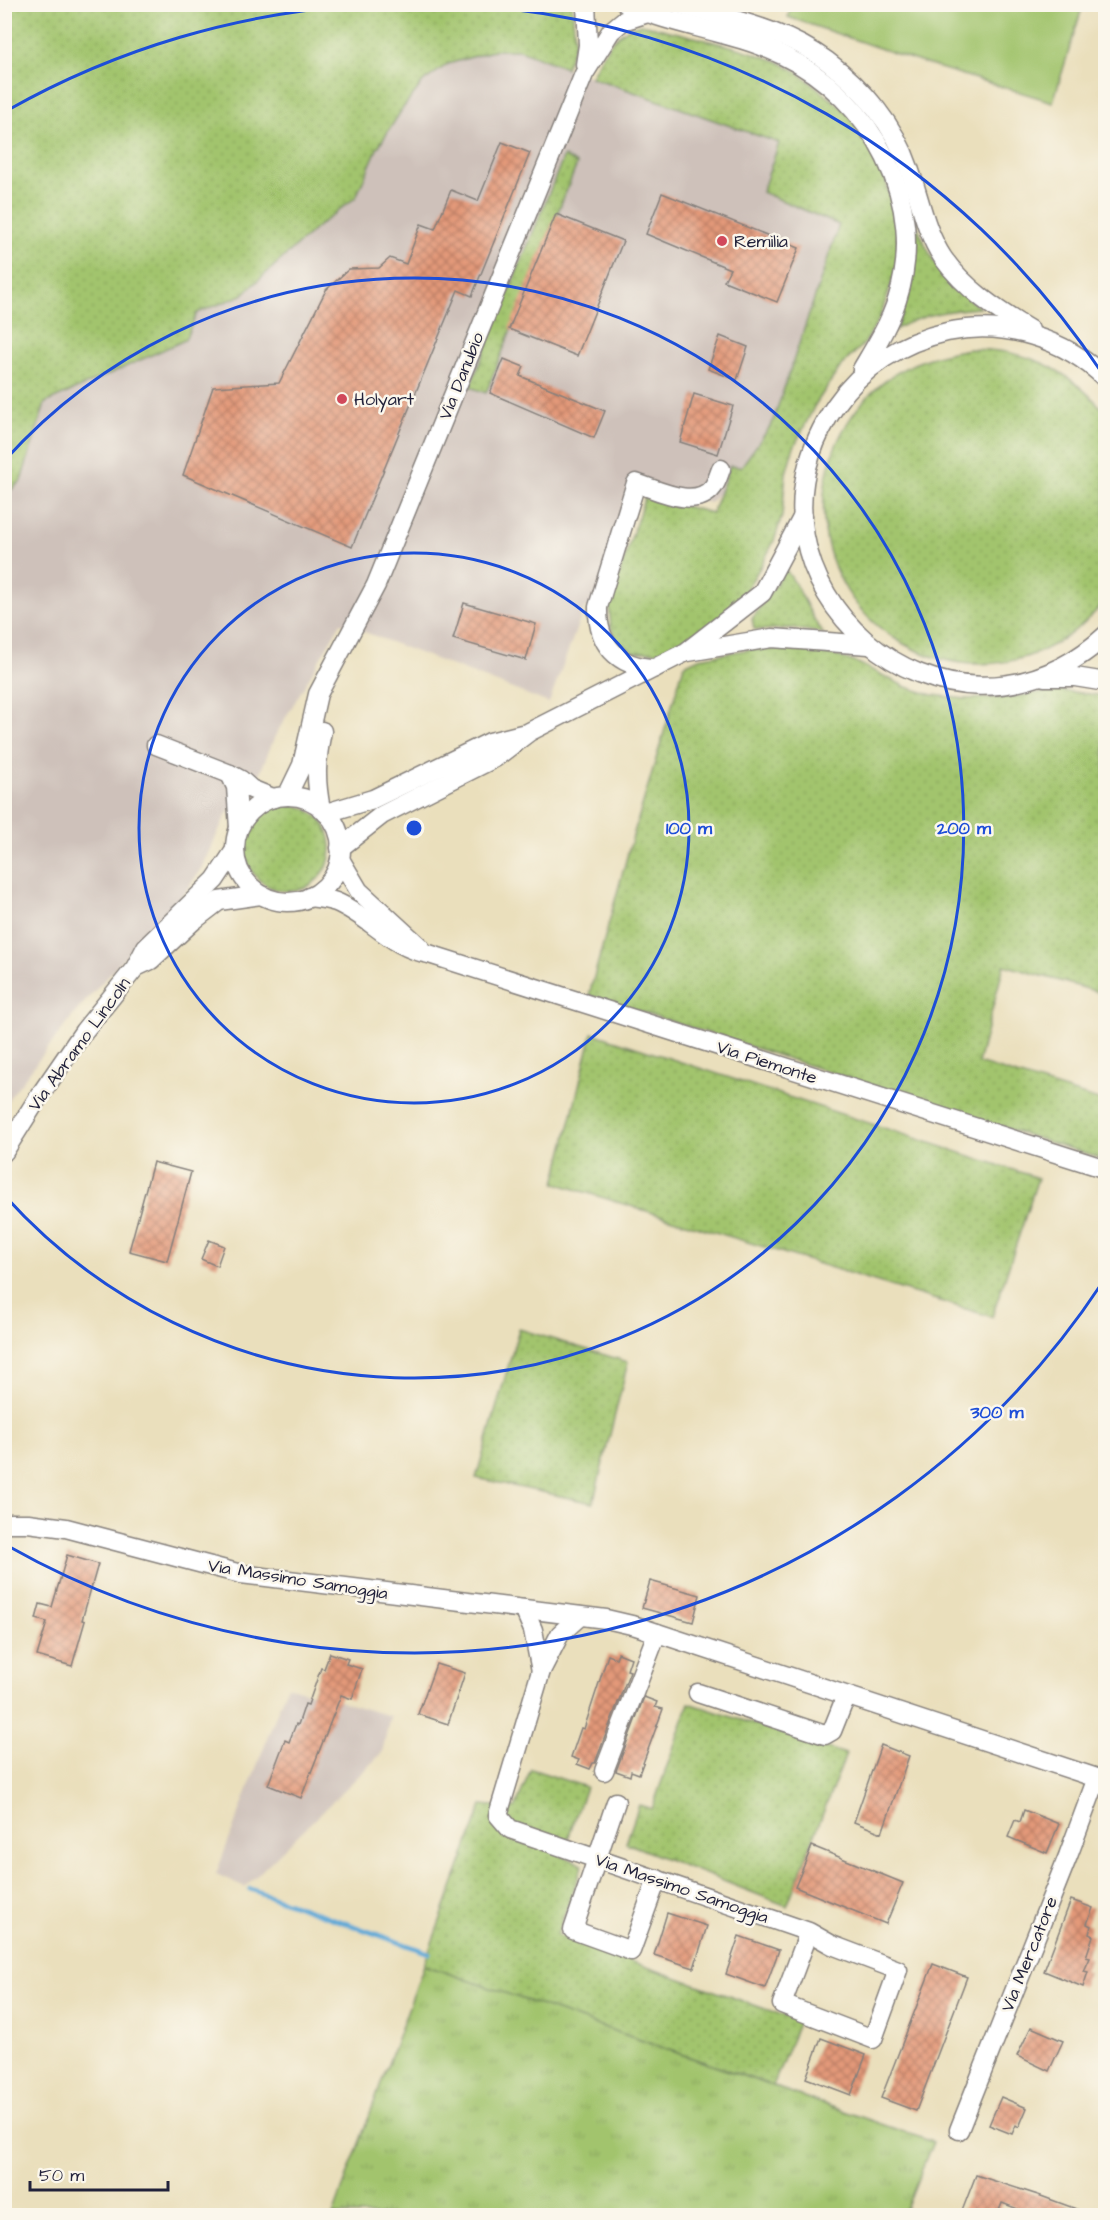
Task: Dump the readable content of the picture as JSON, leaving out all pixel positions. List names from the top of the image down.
{
  "streets": {
    "street": [
      "Via Danubio",
      "Via Abramo Lincoln",
      "Via Piemonte",
      "Via Massimo Samoggia",
      "Via Mercatore"
    ]
  },
  "crossings": [
    ["Via Danubio", "Via Abramo Lincoln"],
    ["Via Danubio", "Via Piemonte"],
    ["Via Abramo Lincoln", "Via Piemonte"],
    ["Via Massimo Samoggia", "Via Mercatore"]
  ],
  "places": ["Remilia", "Holyart"],
  "scale_bar": "50 m",
  "rings": ["100 m", "200 m", "300 m"]
}
